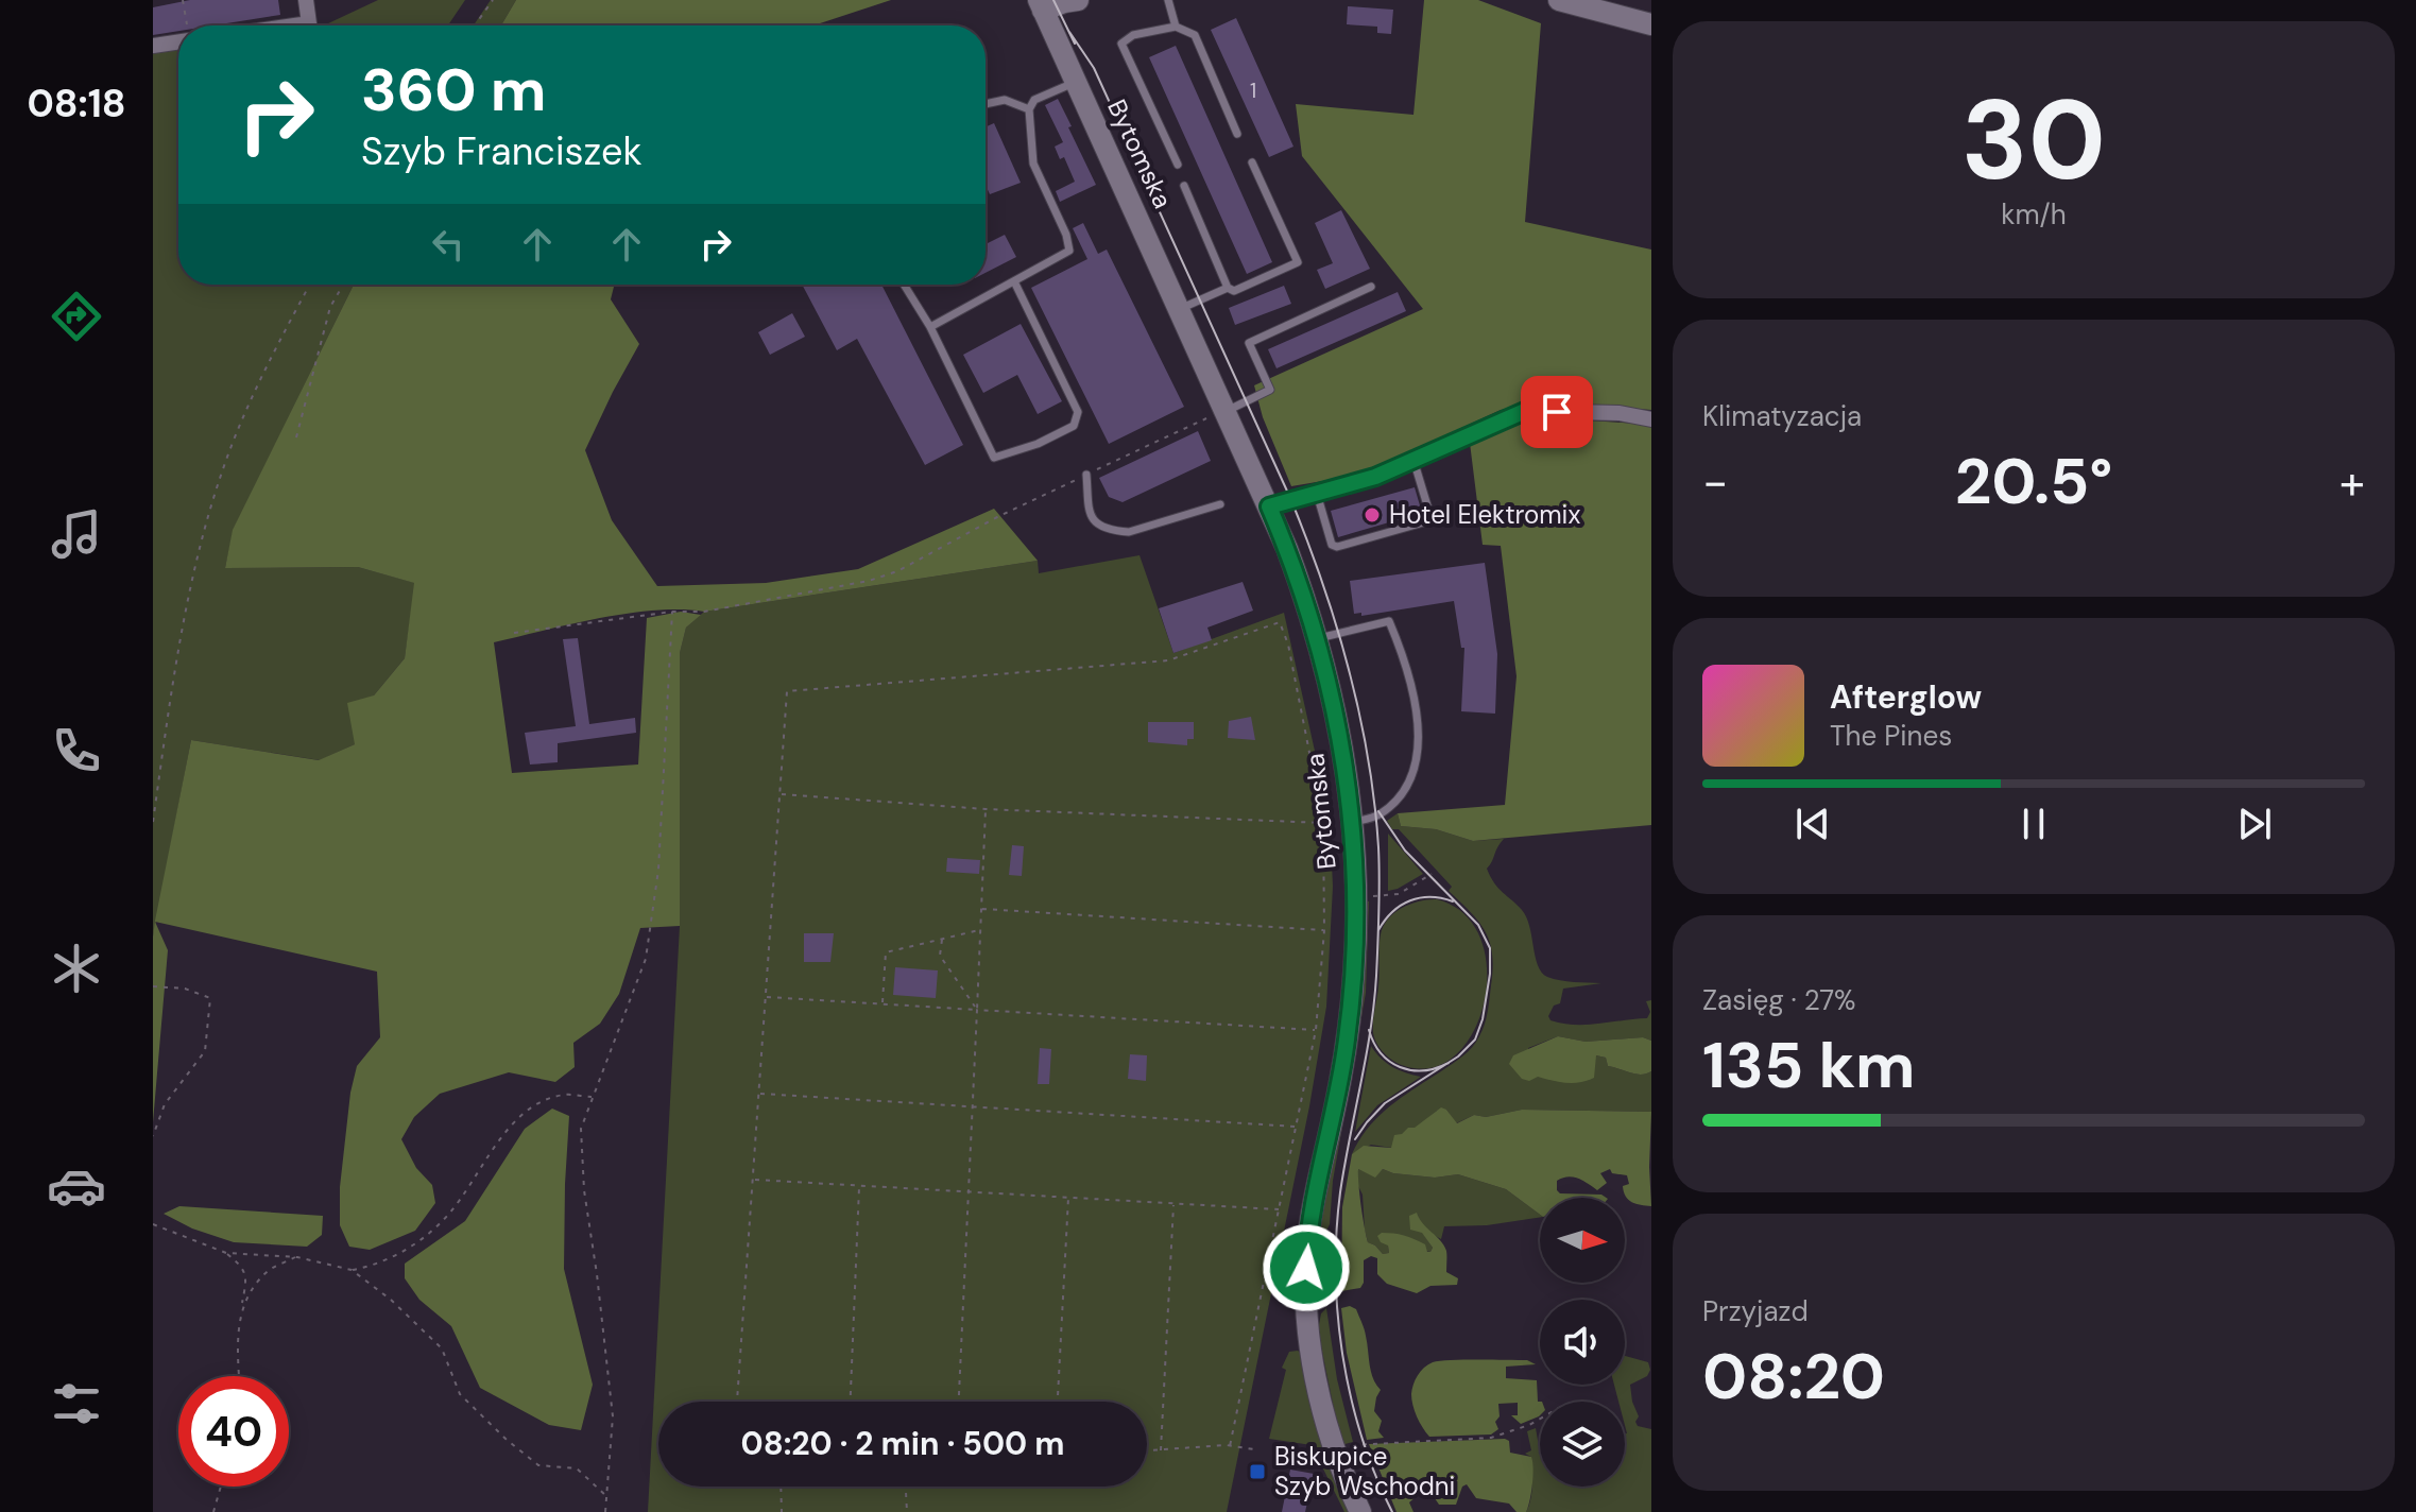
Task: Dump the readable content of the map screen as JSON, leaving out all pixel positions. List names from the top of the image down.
{
  "streets": {
    "street": ["Bytomska"]
  },
  "places": {
    "other": ["Hotel Elektromix"],
    "transit": ["Biskupice Szyb Wschodni"]
  },
  "house_numbers": ["1"],
  "north": "right",
  "page": {
    "tabs": "08:18",
    "tile": [
      ["30", "km/h"],
      "Klimatyzacja",
      ["Zasięg · 27%", "135 km"],
      ["Przyjazd", "08:20"]
    ],
    "turn": ["360 m", "Szyb Franciszek"],
    "heat": ["−", "20.5°", "+"],
    "song": ["Afterglow", "The Pines"],
    "limit": "40",
    "trip": "08:20 · 2 min · 500 m"
  }
}
